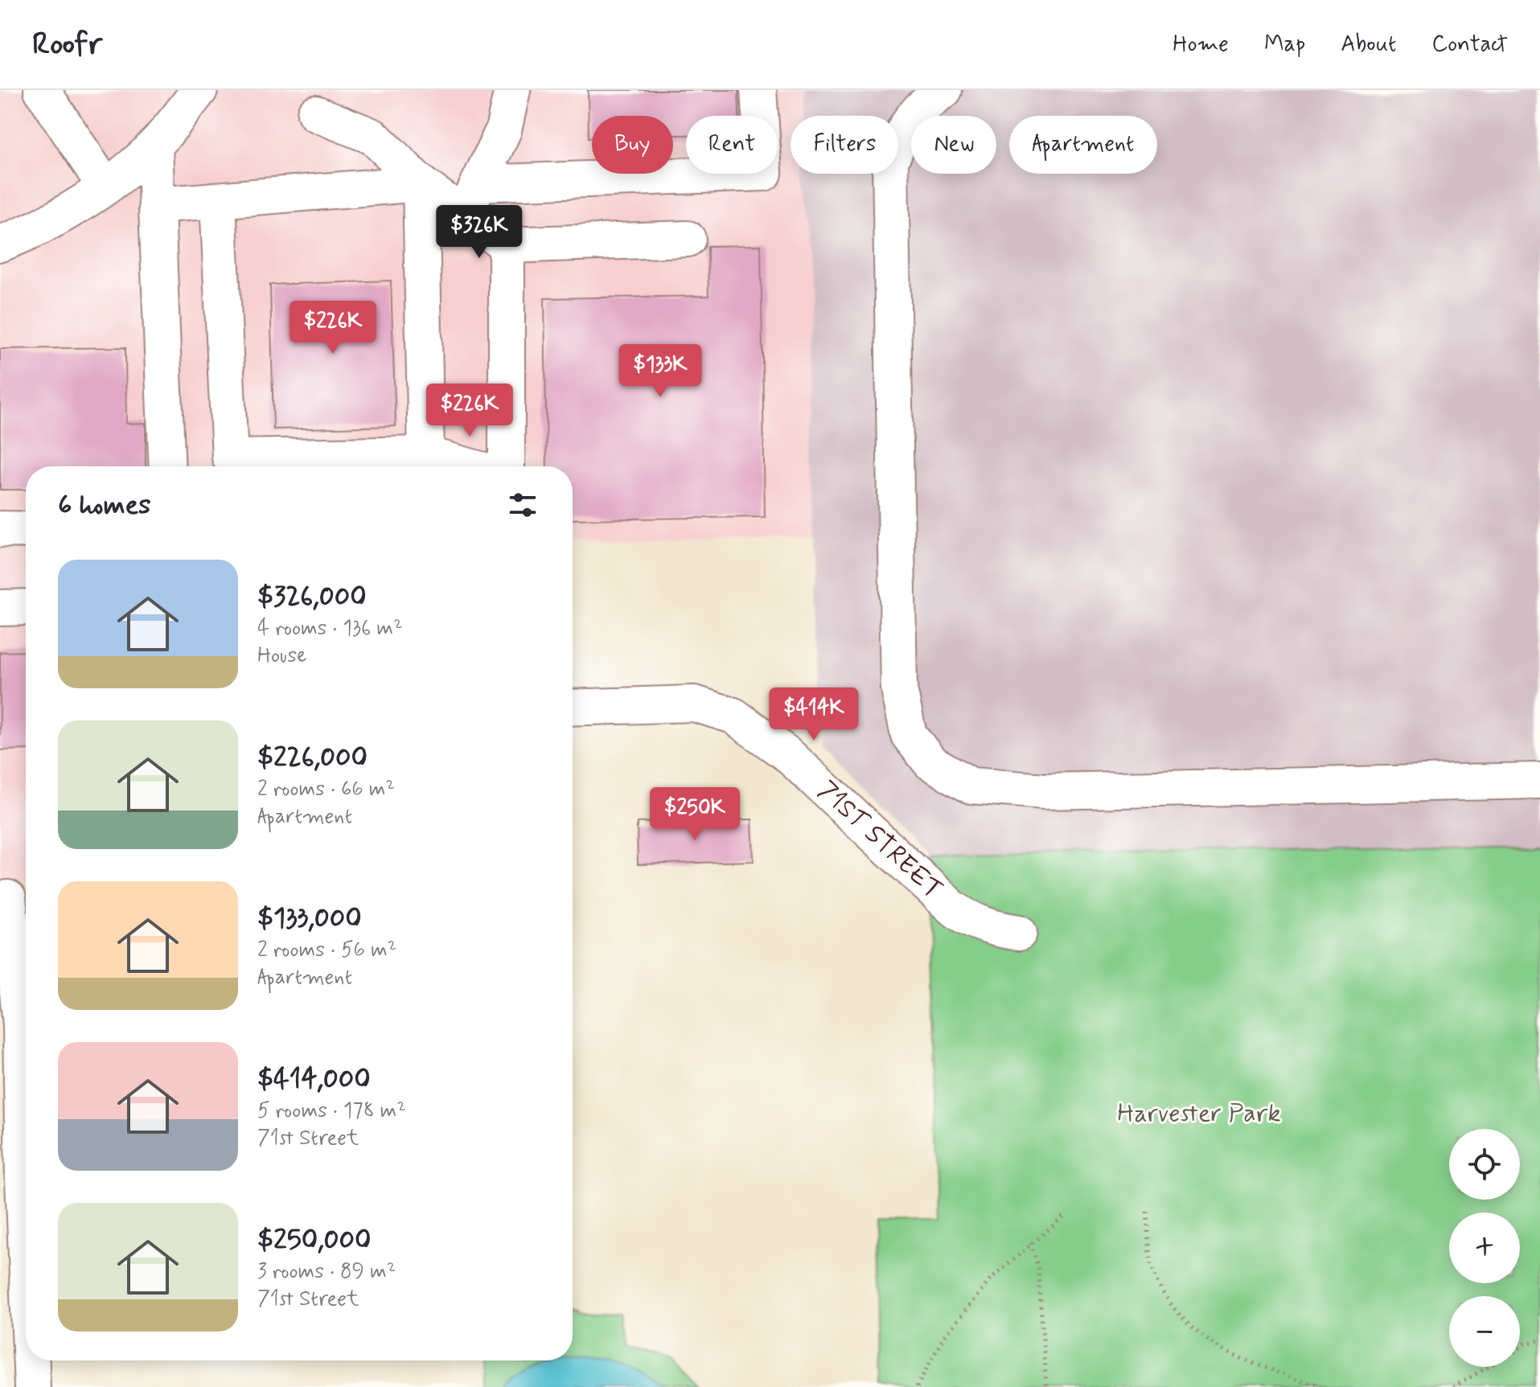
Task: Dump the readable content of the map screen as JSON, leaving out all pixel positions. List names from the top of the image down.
{
  "streets": {
    "street": ["71ST STREET"]
  },
  "parks": ["Harvester Park"],
  "page": {
    "header": "Roofr",
    "nav": [
      "Home",
      "Map",
      "About",
      "Contact"
    ],
    "chip": [
      "Buy",
      "Rent",
      "Filters",
      "New",
      "Apartment"
    ],
    "price": [
      "$326K",
      "$226K",
      "$133K",
      "$226K",
      "$414K",
      "$250K"
    ],
    "heading": "6 homes",
    "list": [
      {
        "name": "$326,000",
        "note": "4 rooms · 136 m² · House"
      },
      {
        "name": "$226,000",
        "note": "2 rooms · 66 m² · Apartment"
      },
      {
        "name": "$133,000",
        "note": "2 rooms · 56 m² · Apartment"
      },
      {
        "name": "$414,000",
        "note": "5 rooms · 178 m² · 71st Street"
      },
      {
        "name": "$250,000",
        "note": "3 rooms · 89 m² · 71st Street"
      }
    ],
    "map_buttons": ["+", "−"]
  }
}
